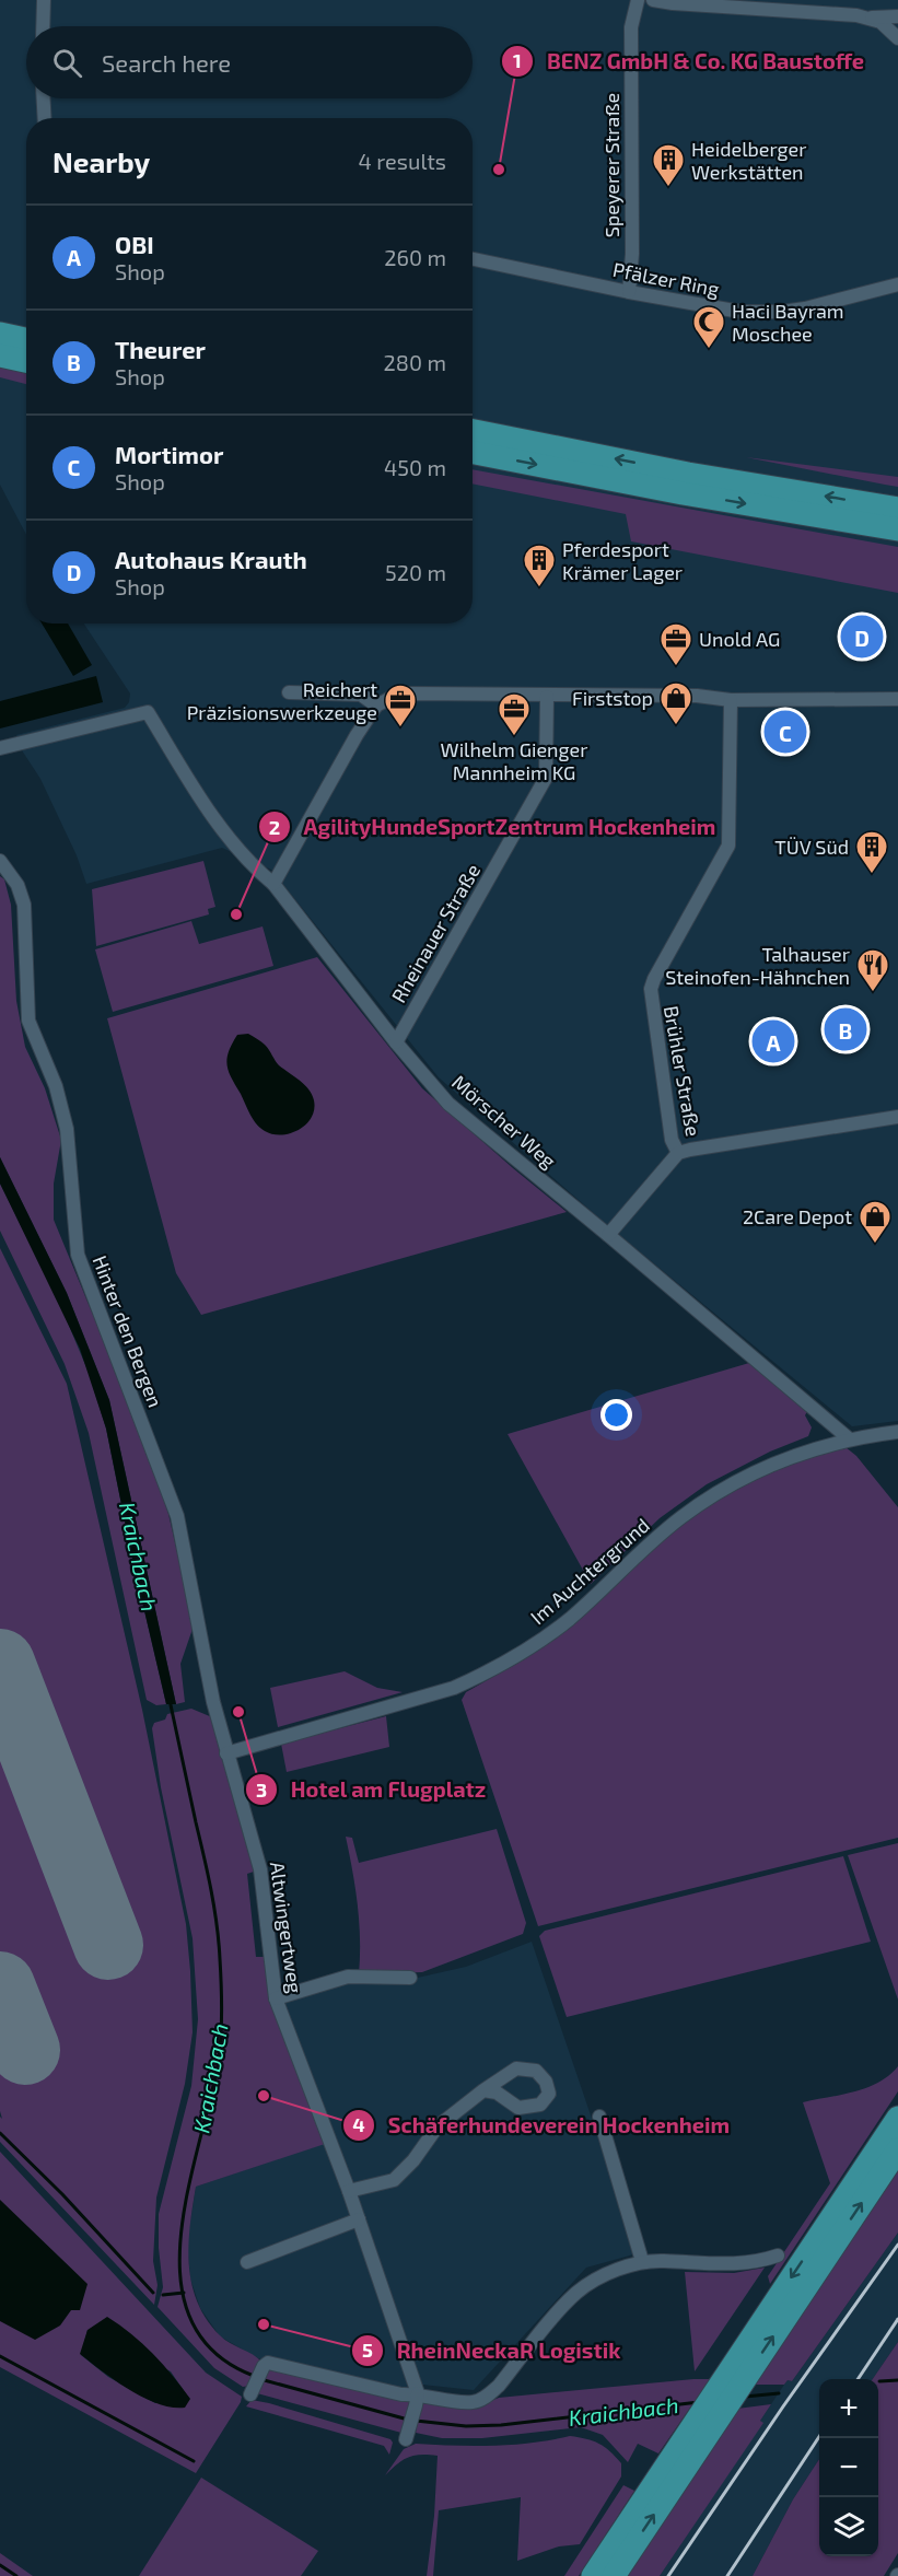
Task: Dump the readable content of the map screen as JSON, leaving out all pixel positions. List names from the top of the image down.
{
  "streets": {
    "street": [
      "Speyerer Straße",
      "Pfälzer Ring",
      "Rheinauer Straße",
      "Brühler Straße",
      "Mörscher Weg",
      "Hinter den Bergen",
      "Im Auchtergrund",
      "Altwingertweg"
    ]
  },
  "crossings": [
    ["Speyerer Straße", "Pfälzer Ring"],
    ["Rheinauer Straße", "Mörscher Weg"],
    ["Mörscher Weg", "Im Auchtergrund"],
    ["Hinter den Bergen", "Altwingertweg"],
    ["Im Auchtergrund", "Altwingertweg"]
  ],
  "water": ["Kraichbach"],
  "places": {
    "other": [
      "BENZ GmbH & Co. KG Baustoffe",
      "AgilityHundeSportZentrum Hockenheim",
      "Hotel am Flugplatz",
      "Schäferhundeverein Hockenheim",
      "RheinNeckaR Logistik"
    ],
    "building": ["Heidelberger Werkstätten", "Pferdesport Krämer Lager", "TÜV Süd"],
    "mosque": ["Haci Bayram Moschee"],
    "office": ["Unold AG", "Reichert Präzisionswerkzeuge", "Wilhelm Gienger Mannheim KG"],
    "shop": ["Firststop", "2Care Depot"],
    "restaurant": ["Talhauser Steinofen-Hähnchen"]
  },
  "page": {
    "search": "Search here",
    "heading": ["Nearby", "4 results"],
    "list": [
      {
        "mark": "A",
        "name": "OBI",
        "note": "Shop",
        "value": "260 m"
      },
      {
        "mark": "B",
        "name": "Theurer",
        "note": "Shop",
        "value": "280 m"
      },
      {
        "mark": "C",
        "name": "Mortimor",
        "note": "Shop",
        "value": "450 m"
      },
      {
        "mark": "D",
        "name": "Autohaus Krauth",
        "note": "Shop",
        "value": "520 m"
      }
    ],
    "pins": [
      "D",
      "C",
      "B",
      "A"
    ],
    "map_buttons": ["+", "−"]
  }
}
